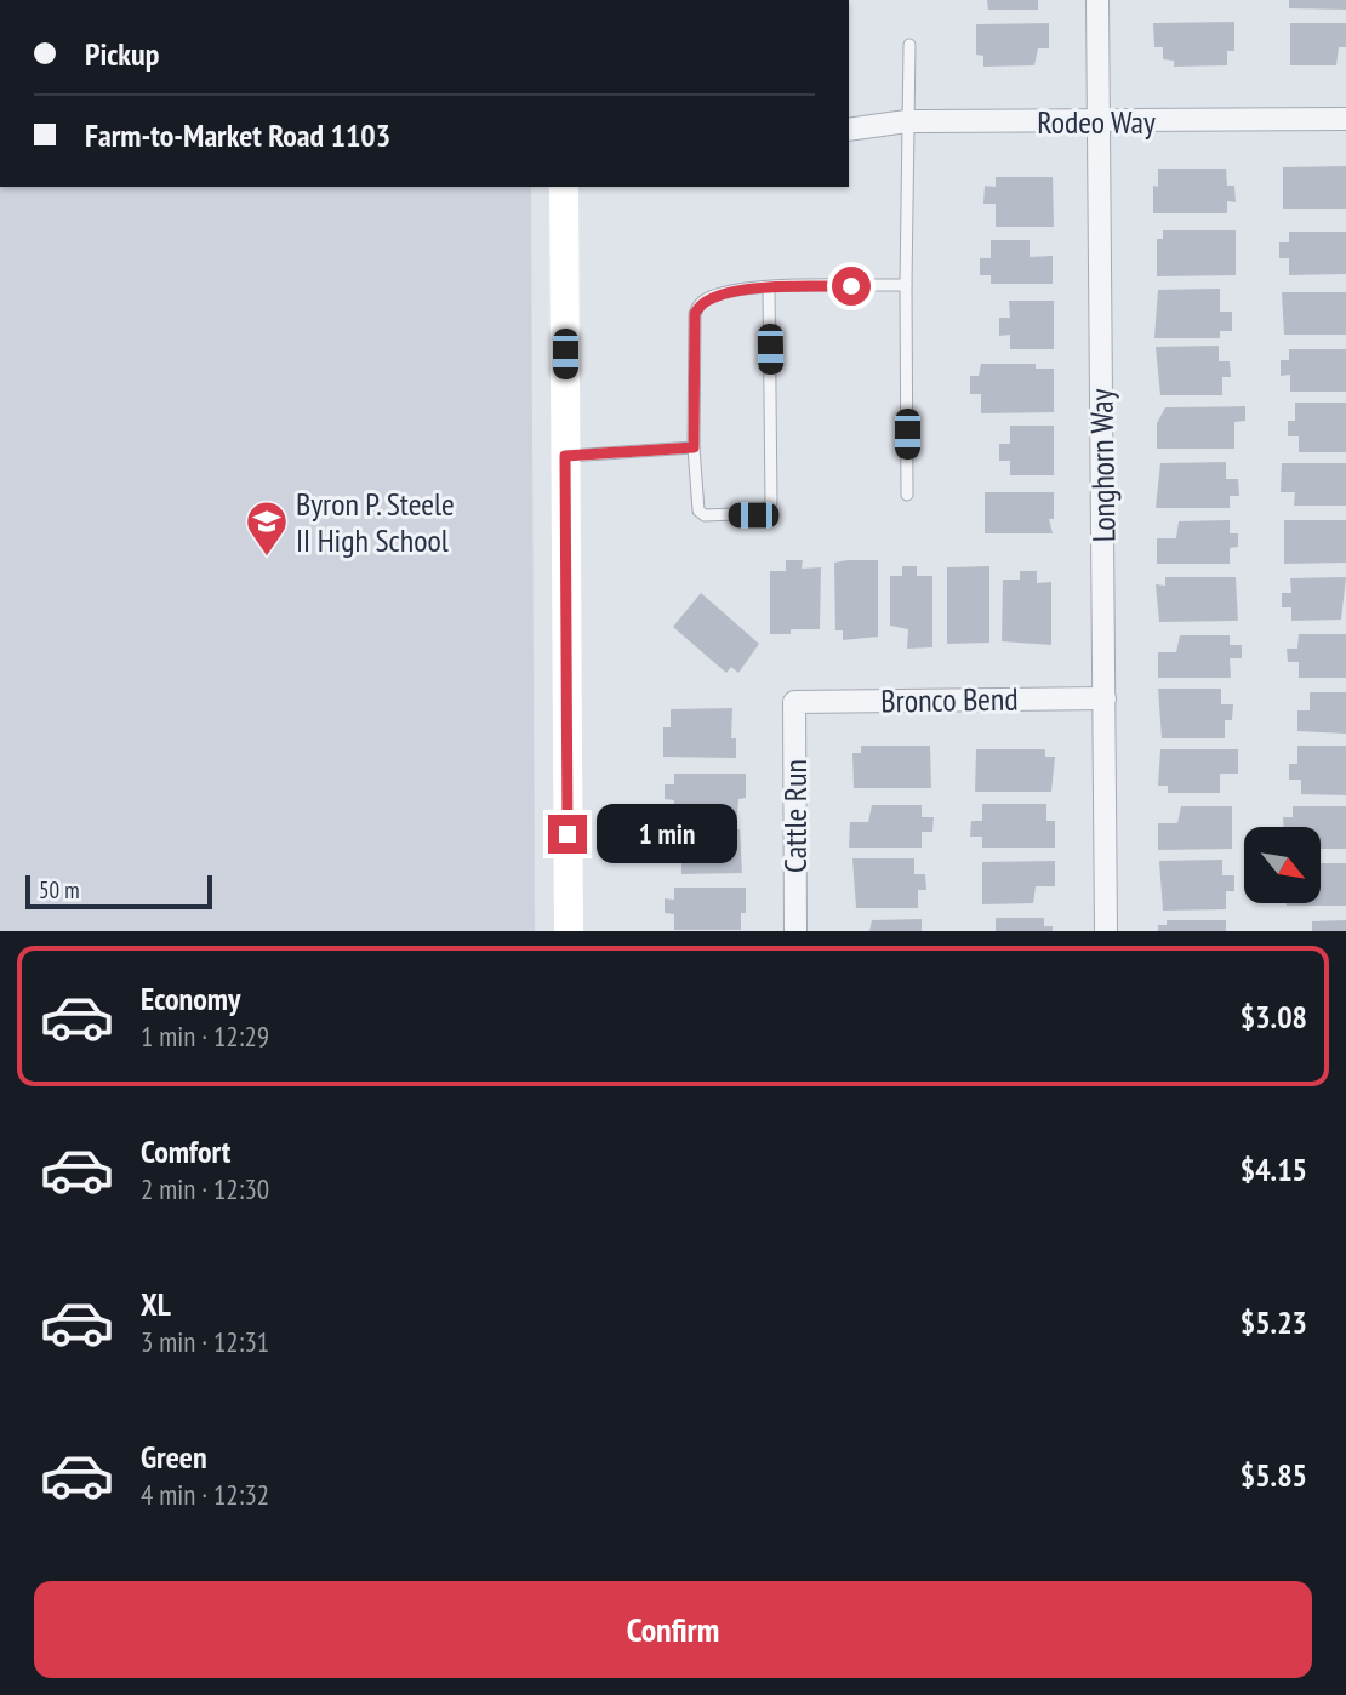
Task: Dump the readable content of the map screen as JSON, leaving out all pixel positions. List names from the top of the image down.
{
  "streets": {
    "street": [
      "Rodeo Way",
      "Longhorn Way",
      "Bronco Bend",
      "Cattle Run"
    ]
  },
  "crossings": [
    ["Rodeo Way", "Longhorn Way"],
    ["Longhorn Way", "Bronco Bend"],
    ["Bronco Bend", "Cattle Run"]
  ],
  "places": {
    "school or university": ["Byron P. Steele II High School"]
  },
  "scale_bar": "50 m",
  "north": "bottom right",
  "page": {
    "banner": ["Pickup", "Farm-to-Market Road 1103"],
    "bubble": "1 min",
    "scale": "50 m",
    "list": [
      {
        "name": "Economy",
        "note": "1 min · 12:29",
        "value": "$3.08"
      },
      {
        "name": "Comfort",
        "note": "2 min · 12:30",
        "value": "$4.15"
      },
      {
        "name": "XL",
        "note": "3 min · 12:31",
        "value": "$5.23"
      },
      {
        "name": "Green",
        "note": "4 min · 12:32",
        "value": "$5.85"
      }
    ],
    "buttons": "Confirm"
  }
}
